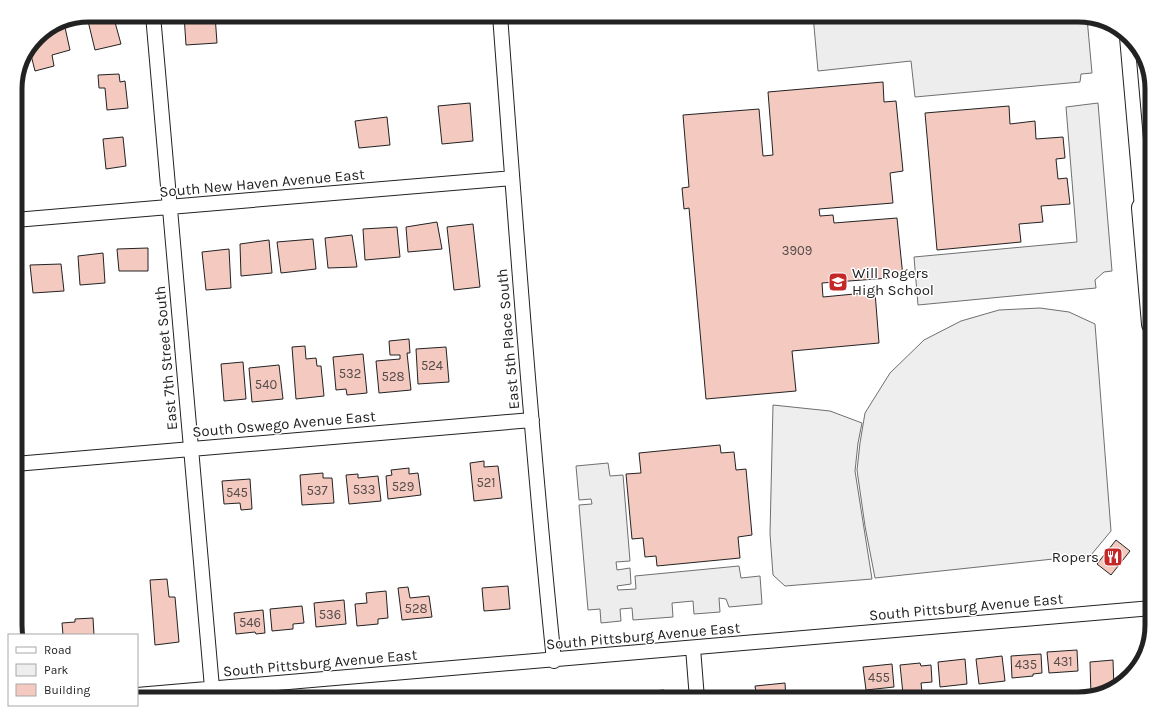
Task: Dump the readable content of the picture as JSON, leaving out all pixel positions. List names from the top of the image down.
{
  "streets": {
    "street": [
      "South New Haven Avenue East",
      "East 5th Place South",
      "East 7th Street South",
      "South Oswego Avenue East",
      "South Pittsburg Avenue East"
    ]
  },
  "crossings": [
    ["South New Haven Avenue East", "East 5th Place South"],
    ["South New Haven Avenue East", "East 7th Street South"],
    ["East 5th Place South", "South Oswego Avenue East"],
    ["East 5th Place South", "South Pittsburg Avenue East"],
    ["East 7th Street South", "South Oswego Avenue East"]
  ],
  "places": {
    "school or university": ["Will Rogers High School"],
    "restaurant": ["Ropers"]
  },
  "house_numbers": [
    "3909",
    "524",
    "532",
    "528",
    "540",
    "521",
    "529",
    "533",
    "537",
    "545",
    "528",
    "536",
    "546",
    "431",
    "435",
    "455"
  ],
  "legend": ["Road", "Park", "Building"]
}
